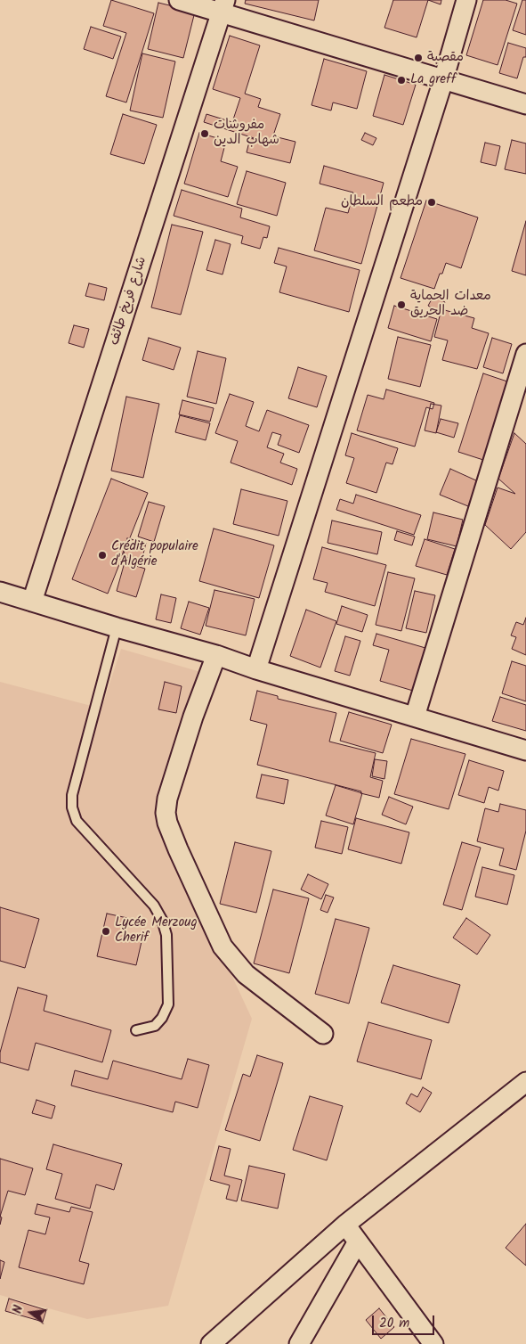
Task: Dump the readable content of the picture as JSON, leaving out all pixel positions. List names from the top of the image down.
{
  "streets": {
    "street": ["شارع فريخ طائف"]
  },
  "places": [
    "مقصبة",
    "La greff",
    "مفروشات شهاب الدين",
    "مطعم السلطان",
    "معدات الحماية ضد الحريق",
    "Crédit populaire d'Algérie",
    "Lycée Merzoug Cherif"
  ],
  "scale_bar": "20 m",
  "north": "left"
}
